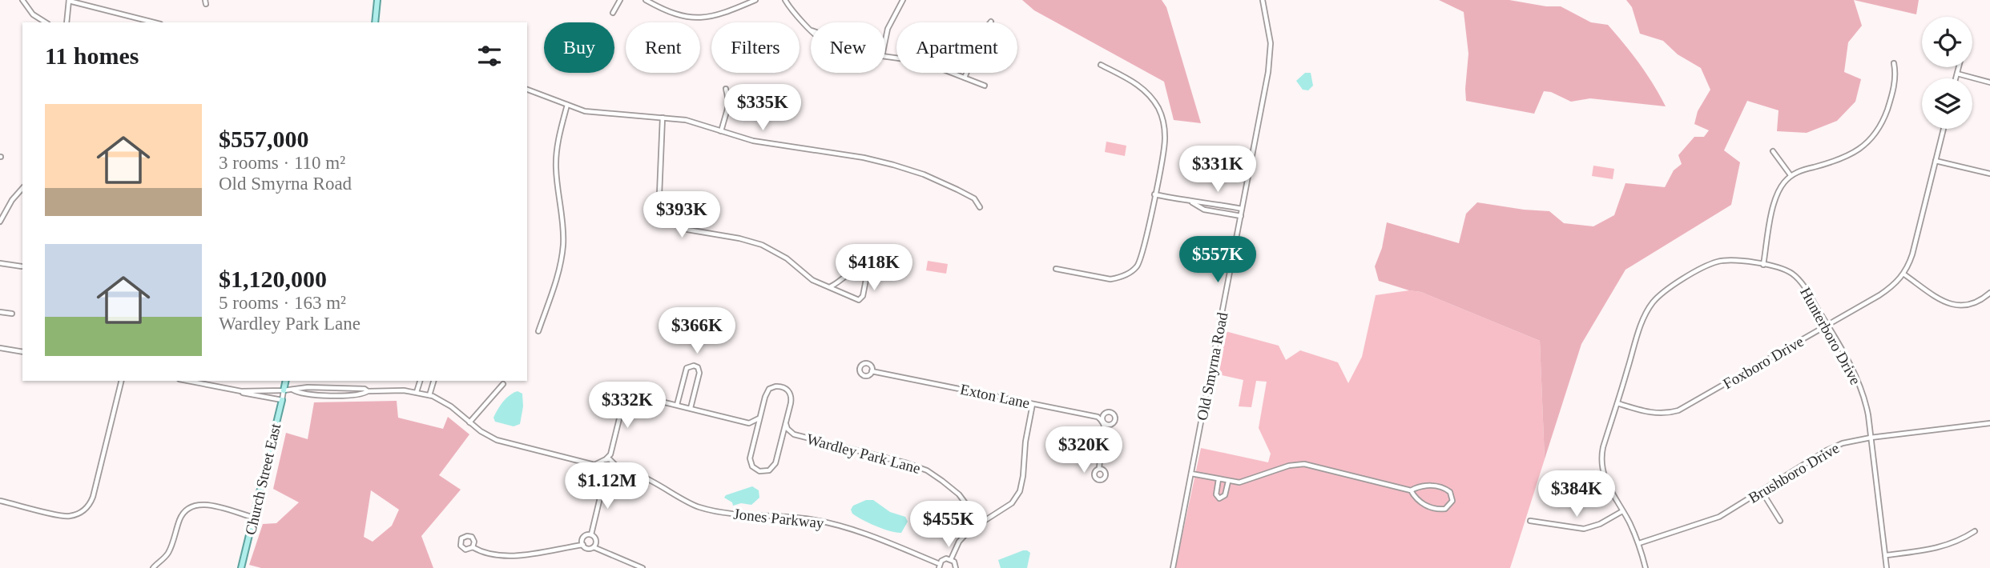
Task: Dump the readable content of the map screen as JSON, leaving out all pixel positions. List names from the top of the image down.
{
  "streets": {
    "main road": ["Church Street East"],
    "street": [
      "Hunterboro Drive",
      "Foxboro Drive",
      "Old Smyrna Road",
      "Exton Lane",
      "Wardley Park Lane",
      "Brushboro Drive",
      "Jones Parkway"
    ]
  },
  "crossings": [
    ["Hunterboro Drive", "Foxboro Drive"],
    ["Hunterboro Drive", "Brushboro Drive"]
  ],
  "page": {
    "chip": [
      "Buy",
      "Rent",
      "Filters",
      "New",
      "Apartment"
    ],
    "heading": "11 homes",
    "price": [
      "$335K",
      "$331K",
      "$393K",
      "$557K",
      "$418K",
      "$366K",
      "$332K",
      "$320K",
      "$1.12M",
      "$384K",
      "$455K"
    ],
    "list": [
      {
        "name": "$557,000",
        "note": "3 rooms · 110 m² · Old Smyrna Road"
      },
      {
        "name": "$1,120,000",
        "note": "5 rooms · 163 m² · Wardley Park Lane"
      }
    ]
  }
}
